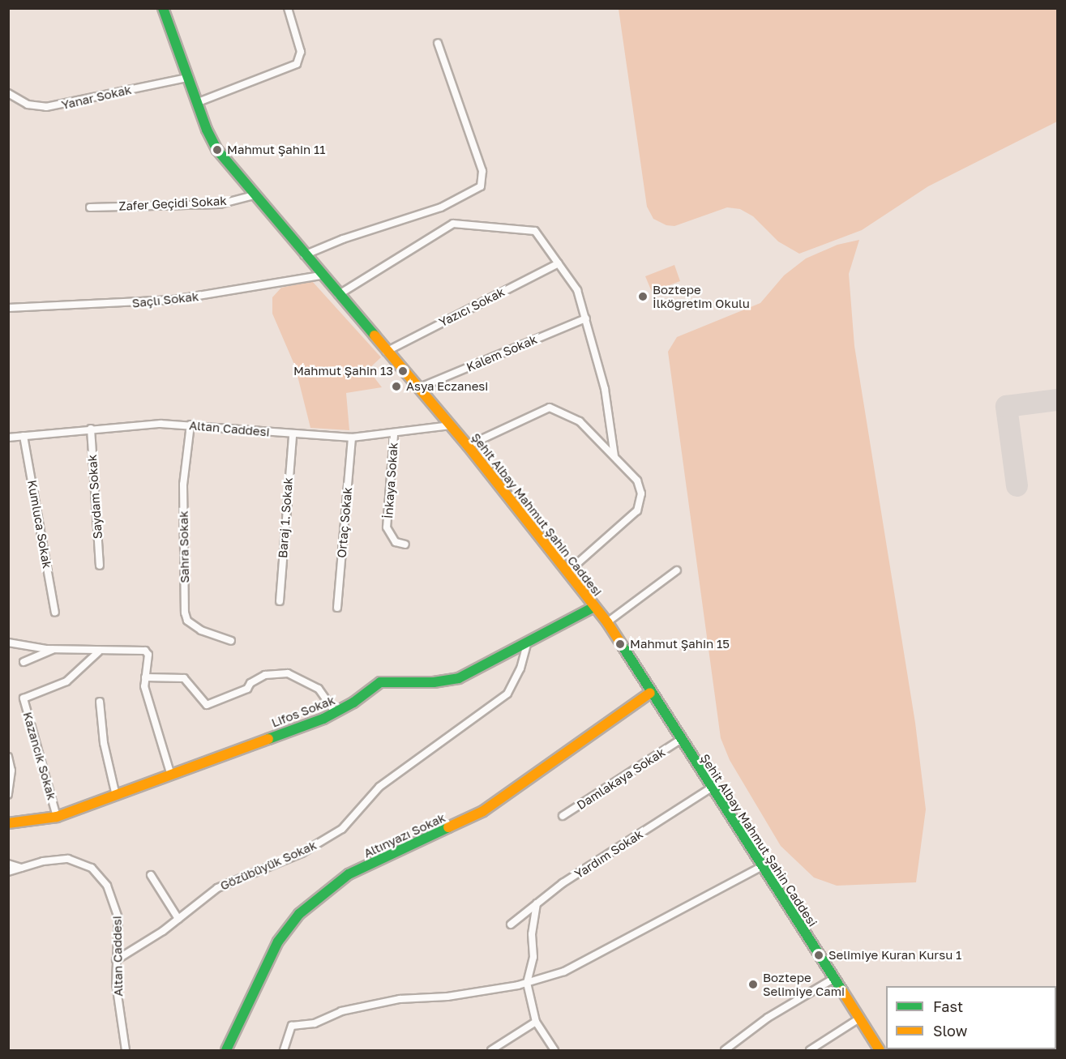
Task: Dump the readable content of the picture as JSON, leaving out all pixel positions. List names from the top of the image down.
{
  "streets": {
    "street": [
      "Yanar Sokak",
      "Zafer Geçidi Sokak",
      "Saçlı Sokak",
      "Yazıcı Sokak",
      "Kalem Sokak",
      "Altan Caddesi",
      "İnkaya Sokak",
      "Saydam Sokak",
      "Şehit Albay Mahmut Şahin Caddesi",
      "Baraj 1. Sokak",
      "Ortaç Sokak",
      "Kumluca Sokak",
      "Sahra Sokak",
      "Lifos Sokak",
      "Kazancık Sokak",
      "Damlakaya Sokak",
      "Altınyazı Sokak",
      "Yardım Sokak",
      "Gözübüyük Sokak"
    ]
  },
  "crossings": [
    ["Yanar Sokak", "Şehit Albay Mahmut Şahin Caddesi"],
    ["Zafer Geçidi Sokak", "Şehit Albay Mahmut Şahin Caddesi"],
    ["Saçlı Sokak", "Şehit Albay Mahmut Şahin Caddesi"],
    ["Yazıcı Sokak", "Şehit Albay Mahmut Şahin Caddesi"],
    ["Kalem Sokak", "Şehit Albay Mahmut Şahin Caddesi"],
    ["Altan Caddesi", "İnkaya Sokak"],
    ["Altan Caddesi", "Saydam Sokak"],
    ["Altan Caddesi", "Şehit Albay Mahmut Şahin Caddesi"],
    ["Altan Caddesi", "Baraj 1. Sokak"],
    ["Altan Caddesi", "Ortaç Sokak"],
    ["Altan Caddesi", "Kumluca Sokak"],
    ["Altan Caddesi", "Sahra Sokak"],
    ["Altan Caddesi", "Gözübüyük Sokak"],
    ["Şehit Albay Mahmut Şahin Caddesi", "Lifos Sokak"],
    ["Şehit Albay Mahmut Şahin Caddesi", "Damlakaya Sokak"],
    ["Şehit Albay Mahmut Şahin Caddesi", "Altınyazı Sokak"],
    ["Şehit Albay Mahmut Şahin Caddesi", "Yardım Sokak"],
    ["Lifos Sokak", "Kazancık Sokak"],
    ["Lifos Sokak", "Gözübüyük Sokak"]
  ],
  "places": [
    "Mahmut Şahin 11",
    "Boztepe İlköğretim Okulu",
    "Mahmut Şahin 13",
    "Asya Eczanesi",
    "Mahmut Şahin 15",
    "Selimiye Kuran Kursu 1",
    "Boztepe Selimiye Cami"
  ],
  "legend": ["Fast", "Slow"]
}
